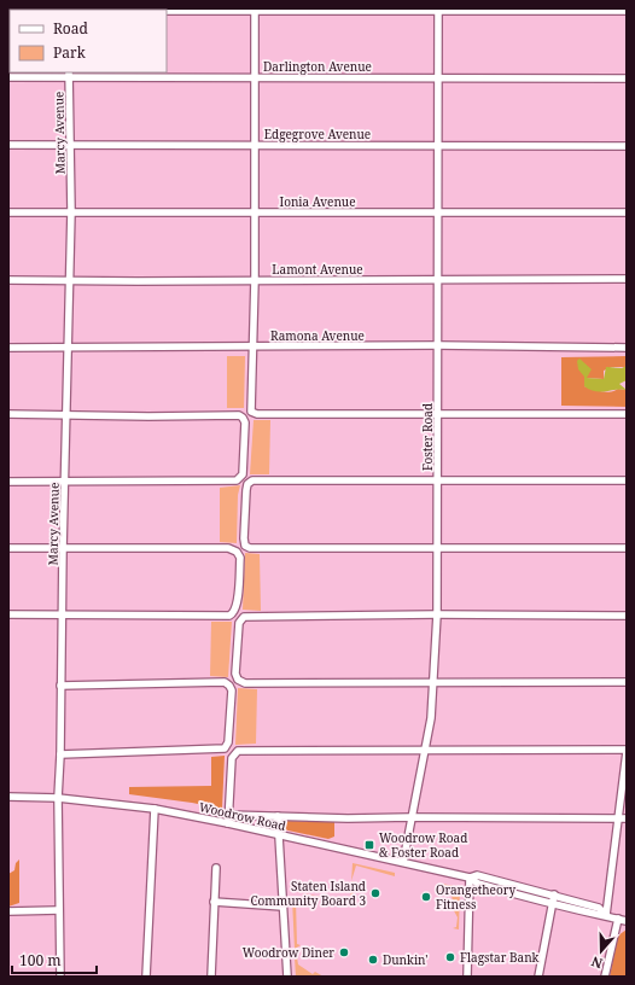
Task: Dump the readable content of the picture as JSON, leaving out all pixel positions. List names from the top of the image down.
{
  "streets": {
    "street": [
      "Darlington Avenue",
      "Marcy Avenue",
      "Edgegrove Avenue",
      "Ionia Avenue",
      "Lamont Avenue",
      "Ramona Avenue",
      "Foster Road",
      "Woodrow Road"
    ]
  },
  "crossings": [
    ["Darlington Avenue", "Marcy Avenue"],
    ["Darlington Avenue", "Foster Road"],
    ["Marcy Avenue", "Edgegrove Avenue"],
    ["Marcy Avenue", "Ionia Avenue"],
    ["Marcy Avenue", "Lamont Avenue"],
    ["Marcy Avenue", "Ramona Avenue"],
    ["Marcy Avenue", "Woodrow Road"],
    ["Edgegrove Avenue", "Foster Road"],
    ["Ionia Avenue", "Foster Road"],
    ["Lamont Avenue", "Foster Road"],
    ["Ramona Avenue", "Foster Road"],
    ["Foster Road", "Woodrow Road"]
  ],
  "places": {
    "transit": ["Woodrow Road & Foster Road"],
    "other": [
      "Staten Island Community Board 3",
      "Orangetheory Fitness",
      "Woodrow Diner",
      "Flagstar Bank",
      "Dunkin'"
    ]
  },
  "legend": ["Road", "Park"],
  "scale_bar": "100 m",
  "north": "bottom"
}
